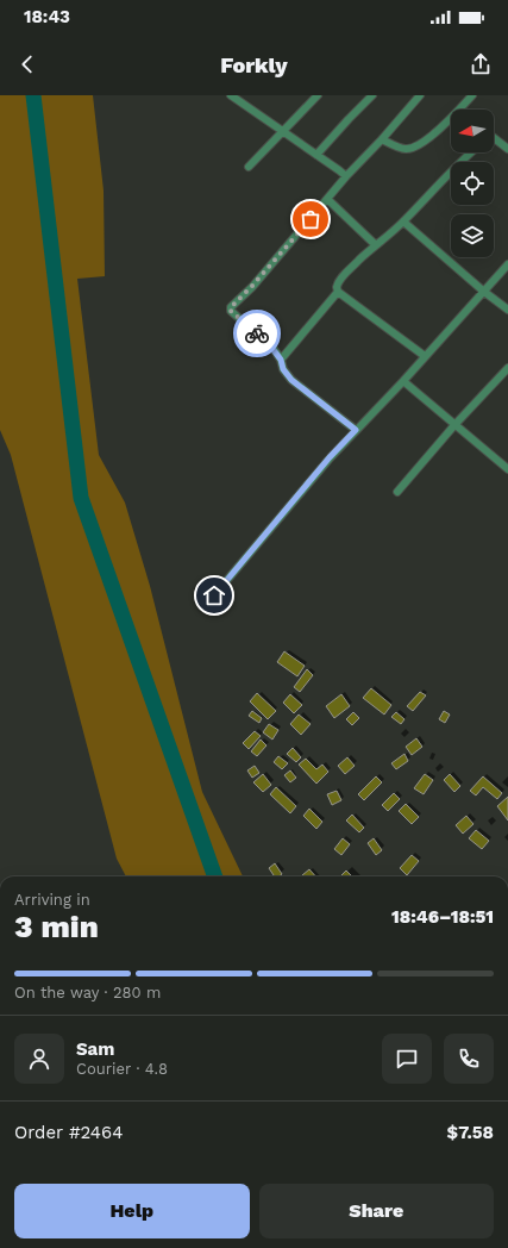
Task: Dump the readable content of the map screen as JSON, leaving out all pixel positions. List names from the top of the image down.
{
  "north": "left",
  "page": {
    "status": "18:43",
    "header": "Forkly",
    "heading": ["3 min", "Arriving in", "18:46–18:51"],
    "panel": [
      "Sam",
      "Courier · 4.8",
      "Order #2464",
      "$7.58"
    ],
    "bar": "On the way · 280 m",
    "buttons": ["Help", "Share"]
  }
}
